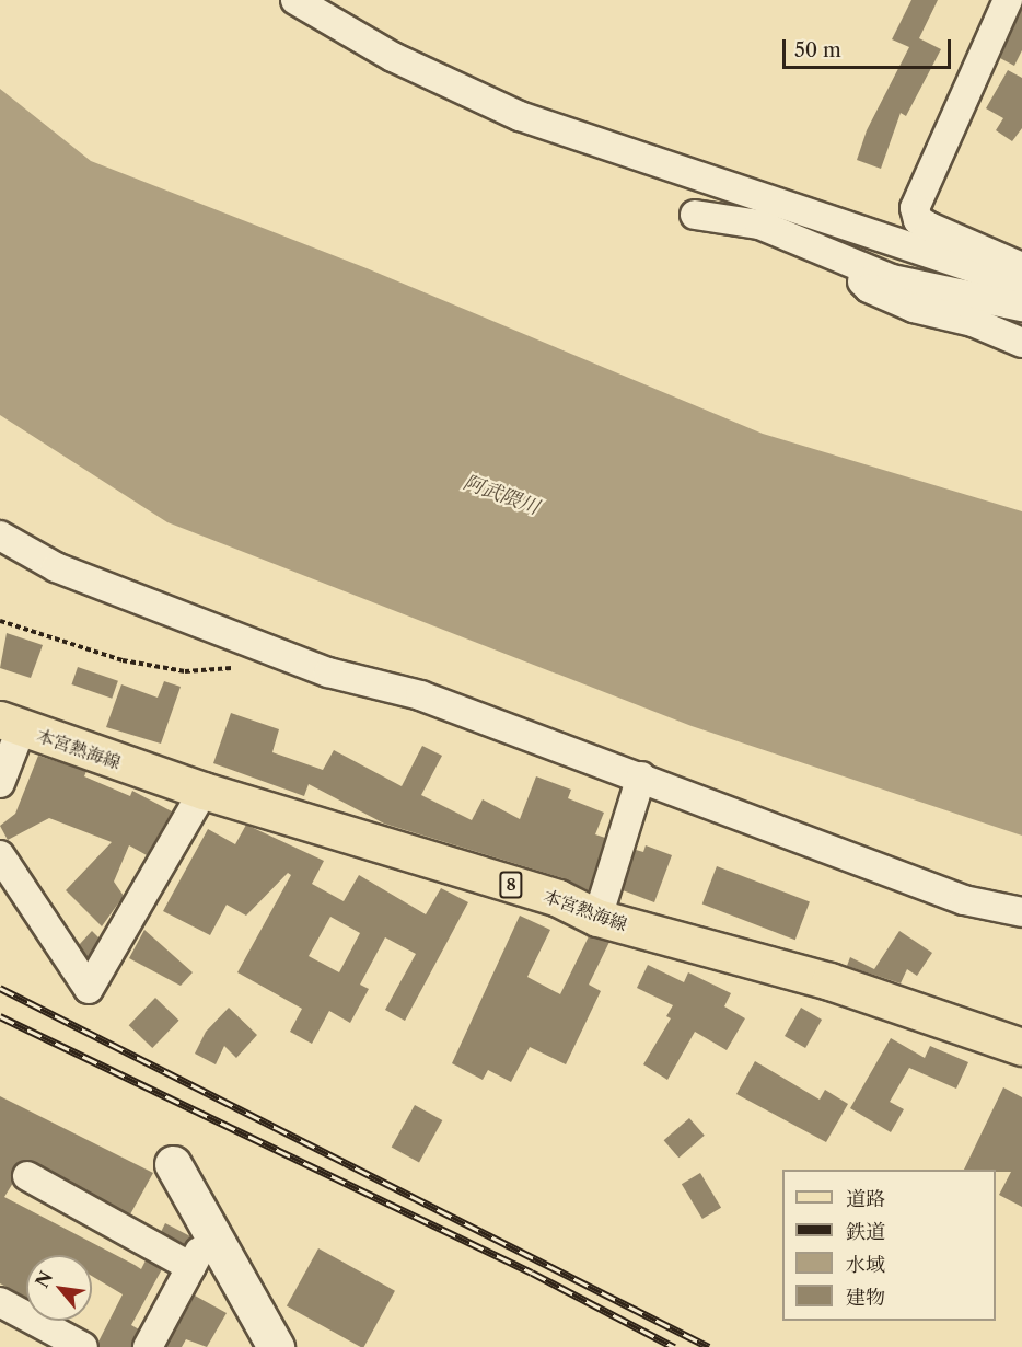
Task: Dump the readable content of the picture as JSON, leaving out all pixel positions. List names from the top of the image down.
{
  "streets": {
    "main road": ["本宮熱海線", "8"]
  },
  "water": ["阿武隈川"],
  "legend": [
    "道路",
    "鉄道",
    "水域",
    "建物"
  ],
  "scale_bar": "50 m",
  "north": "top left"
}
